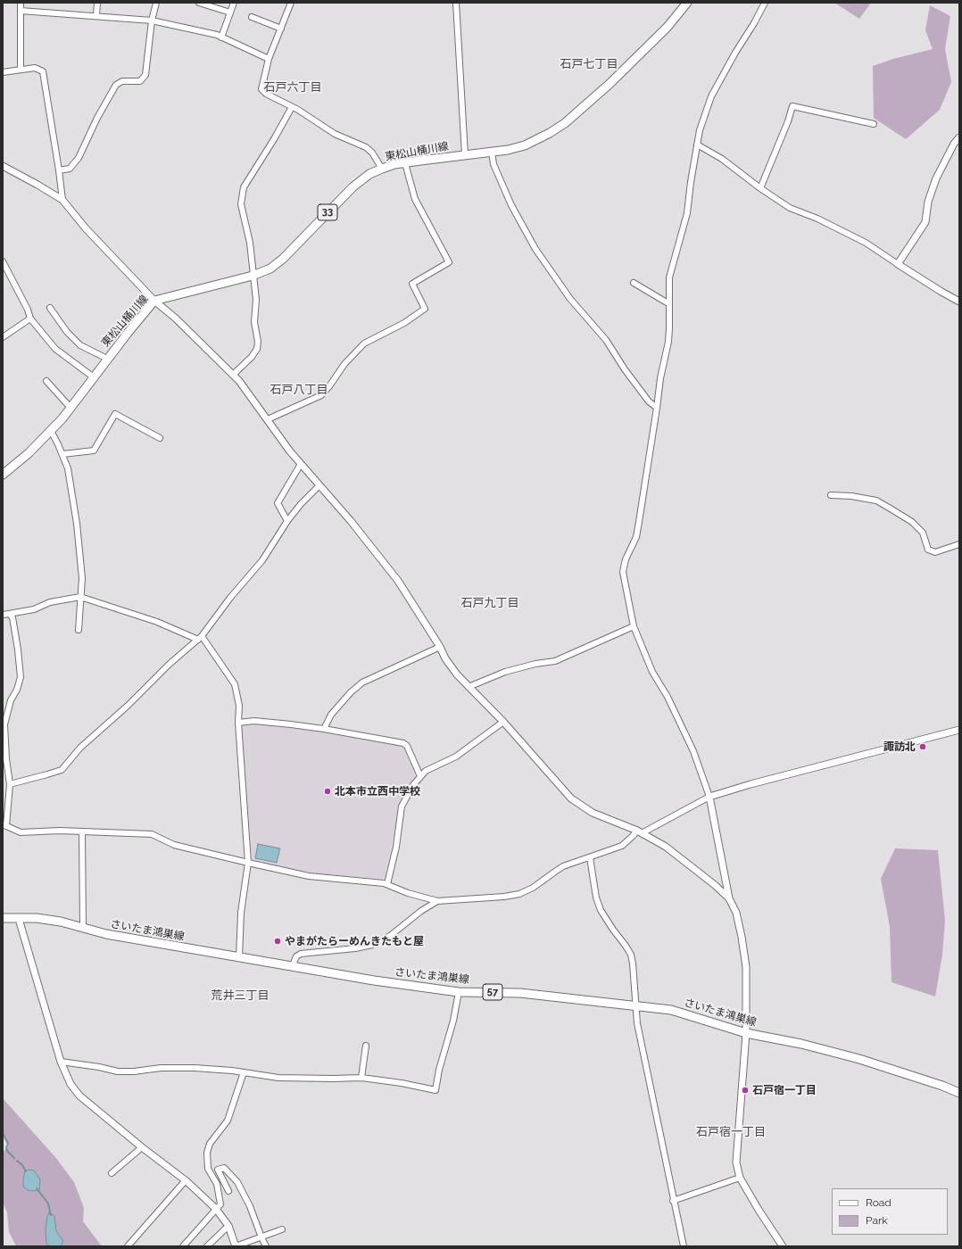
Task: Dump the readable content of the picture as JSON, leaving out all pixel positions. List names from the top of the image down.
{
  "streets": {
    "main road": [
      "東松山桶川線",
      "33",
      "さいたま鴻巣線",
      "57"
    ]
  },
  "districts": [
    "石戸七丁目",
    "石戸六丁目",
    "石戸八丁目",
    "石戸九丁目",
    "荒井三丁目",
    "石戸宿一丁目"
  ],
  "places": [
    "諏訪北",
    "北本市立西中学校",
    "やまがたらーめんきたもと屋",
    "石戸宿一丁目"
  ],
  "legend": ["Road", "Park"]
}
